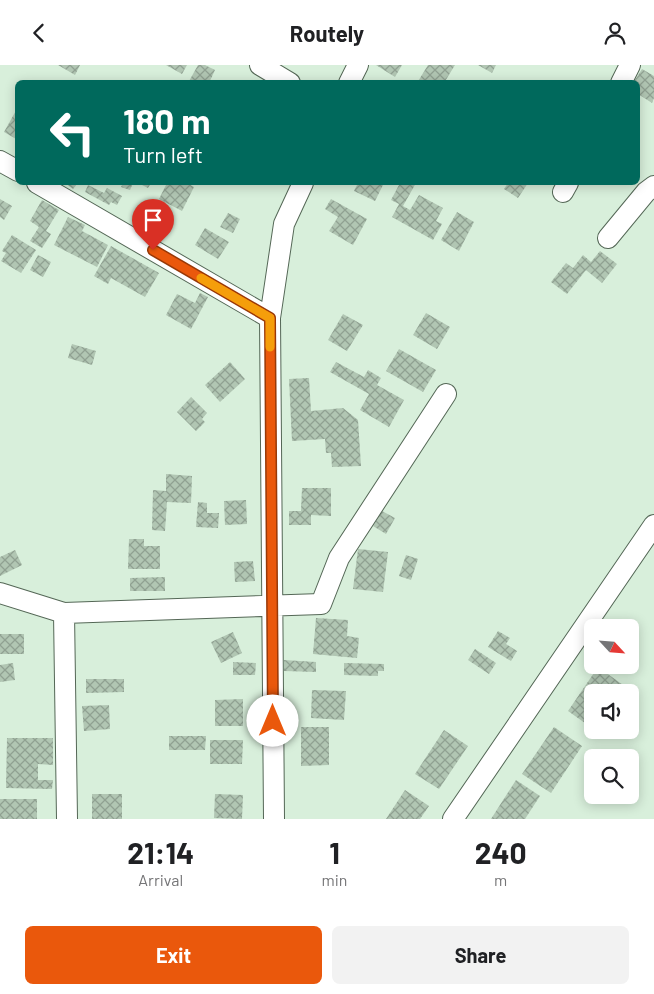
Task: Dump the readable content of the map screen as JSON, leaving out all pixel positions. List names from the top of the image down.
{
  "north": "bottom right",
  "page": {
    "header": "Routely",
    "turn": ["180 m", "Turn left"],
    "eta": [
      "21:14",
      "Arrival",
      "1",
      "min",
      "240",
      "m"
    ],
    "buttons": ["Exit", "Share"]
  }
}
